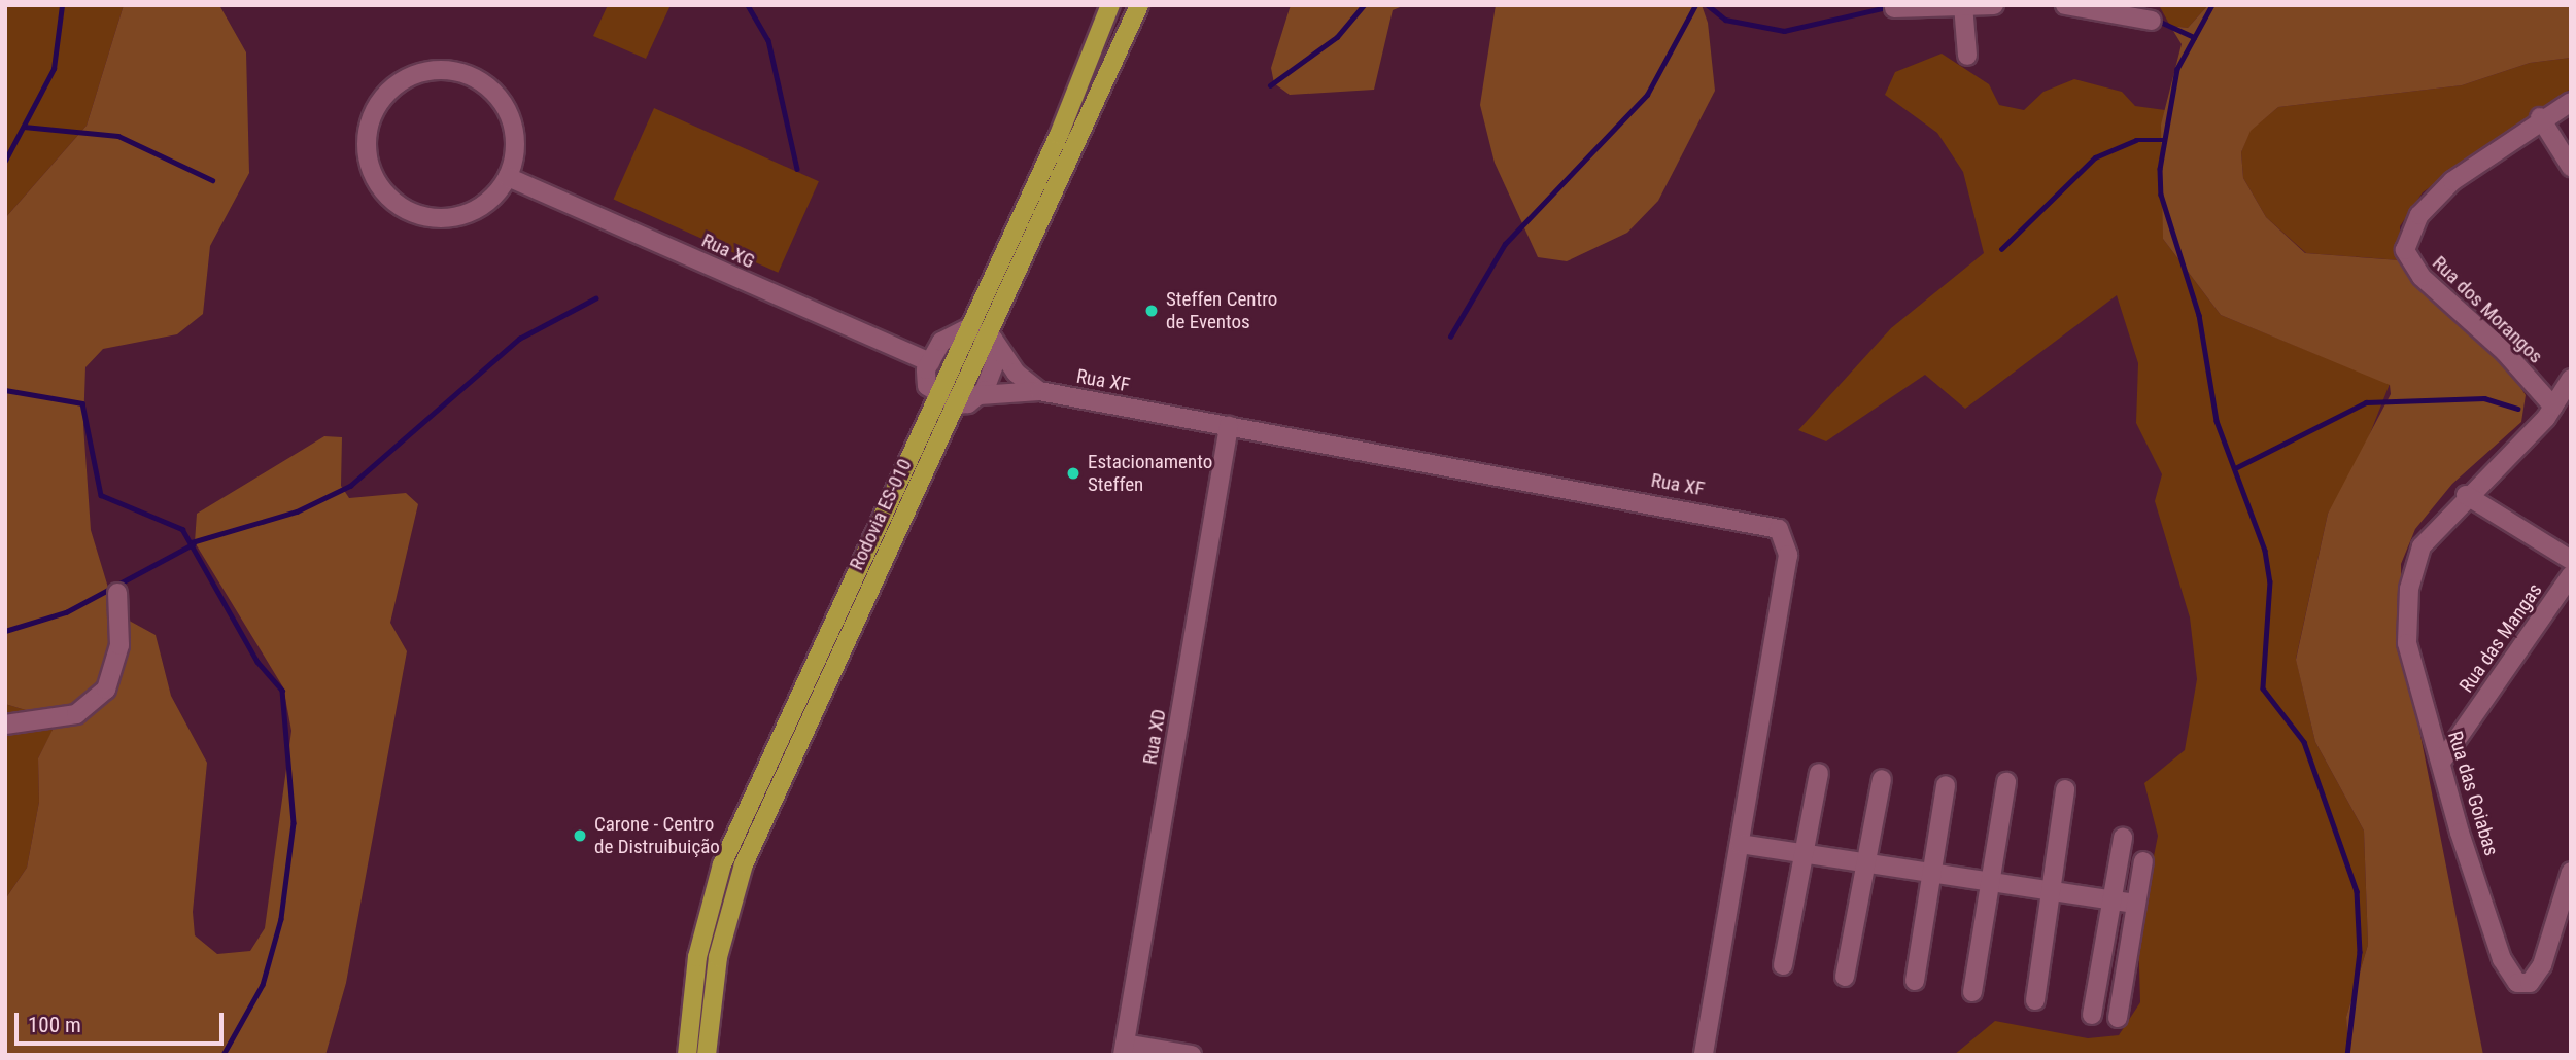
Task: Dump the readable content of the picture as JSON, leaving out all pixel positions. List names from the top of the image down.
{
  "streets": {
    "main road": ["Rodovia ES-010"],
    "street": [
      "Rua XG",
      "Rua dos Morangos",
      "Rua XF",
      "Rua das Mangas",
      "Rua XD",
      "Rua das Goiabas"
    ]
  },
  "crossings": [
    ["Rua dos Morangos", "Rua das Goiabas"],
    ["Rua XF", "Rodovia ES-010"],
    ["Rua XF", "Rua XD"],
    ["Rua das Mangas", "Rua das Goiabas"]
  ],
  "places": ["Steffen Centro de Eventos", "Estacionamento Steffen", "Carone - Centro de Distruibuição"],
  "scale_bar": "100 m"
}
